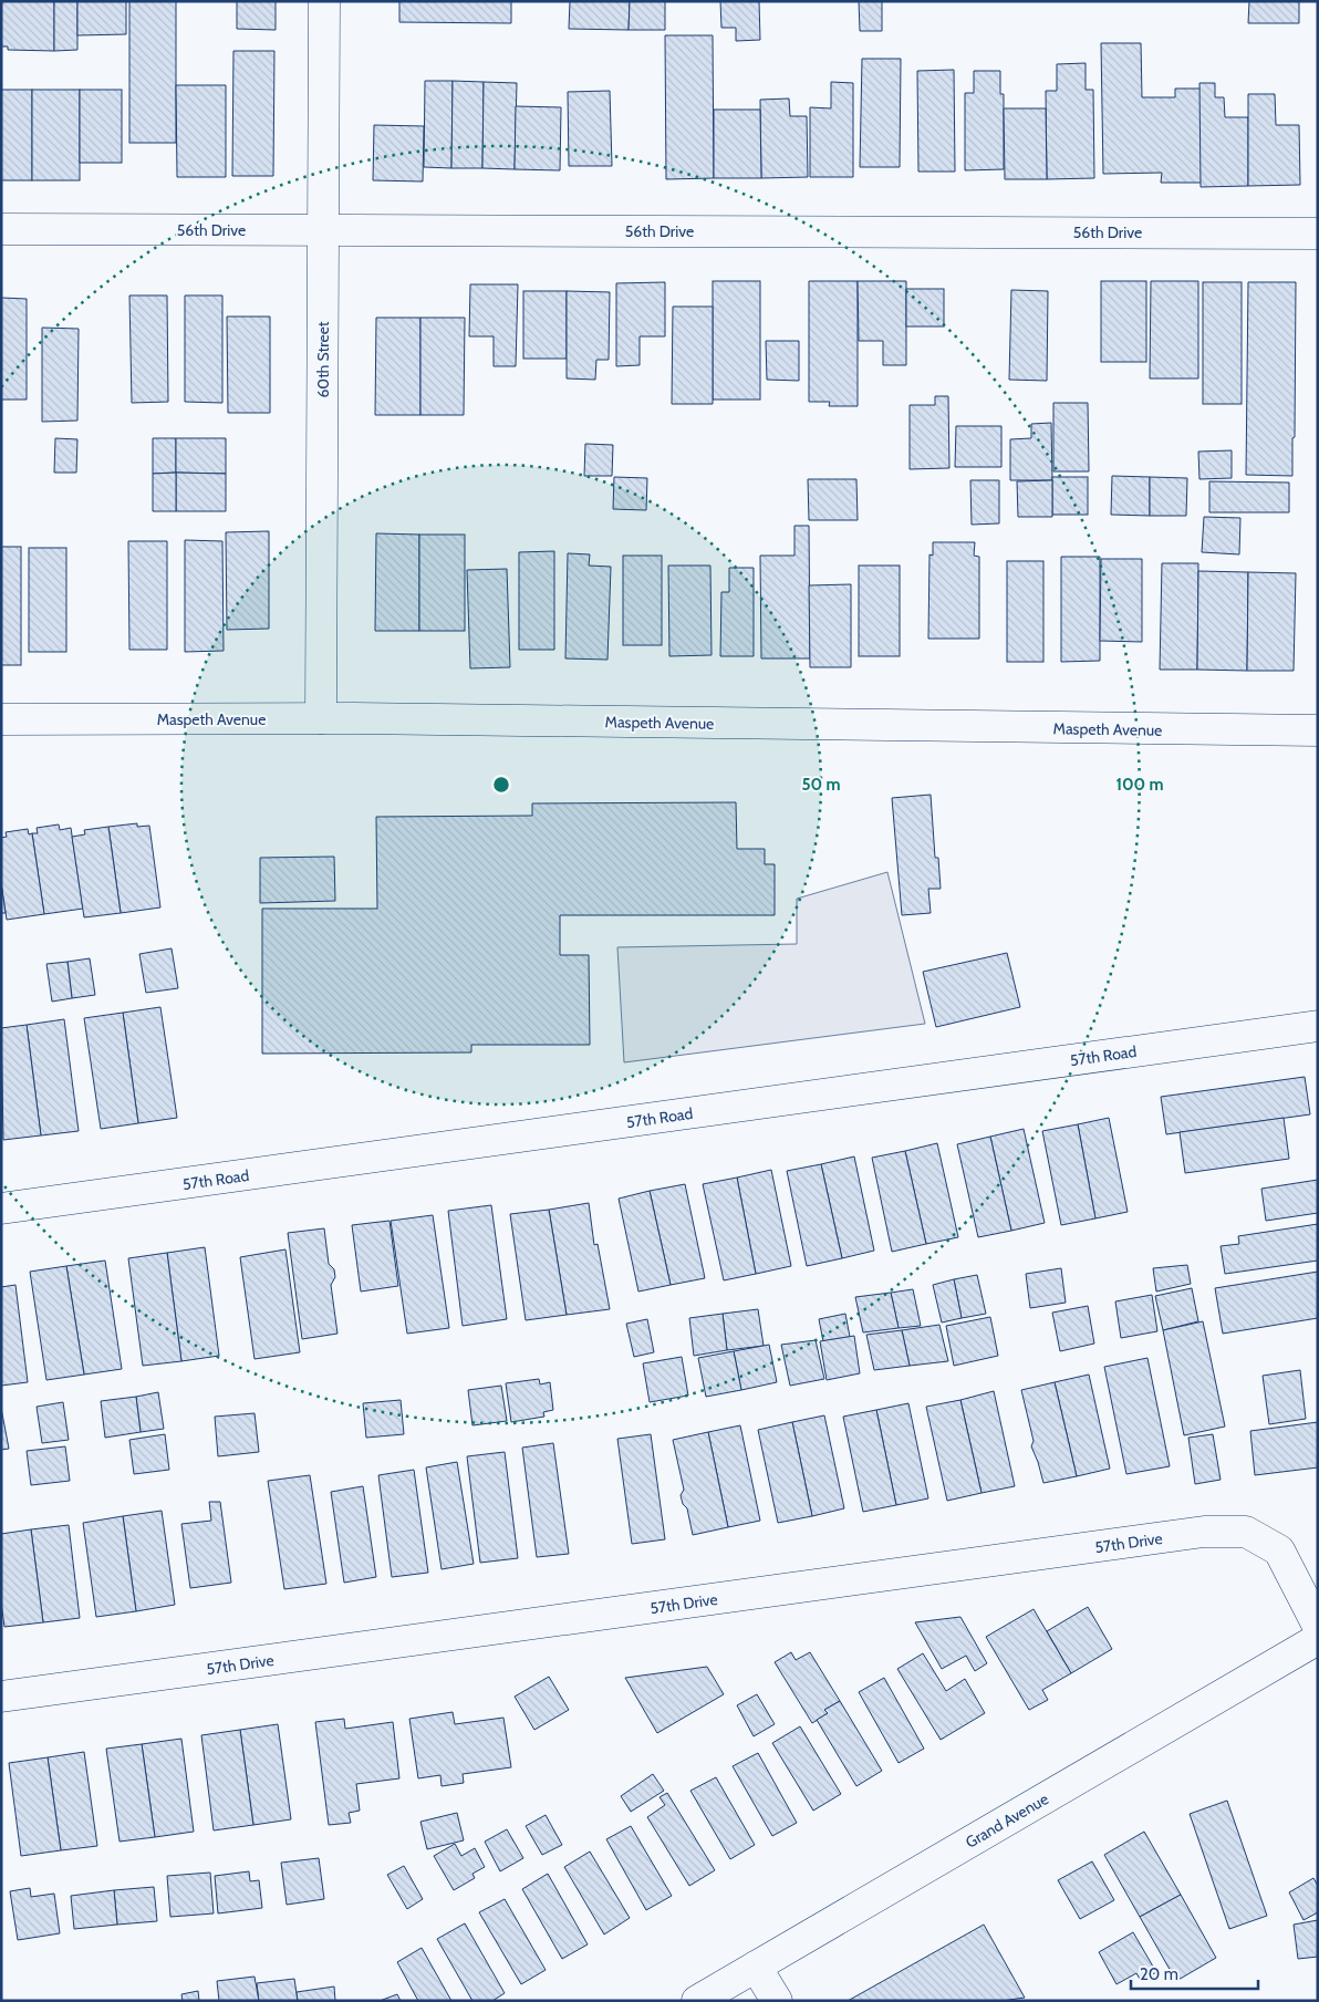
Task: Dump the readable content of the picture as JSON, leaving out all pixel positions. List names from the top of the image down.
{
  "streets": {
    "street": [
      "56th Drive",
      "60th Street",
      "Maspeth Avenue",
      "57th Road",
      "57th Drive",
      "Grand Avenue"
    ]
  },
  "crossings": [
    ["56th Drive", "60th Street"],
    ["60th Street", "Maspeth Avenue"]
  ],
  "scale_bar": "20 m",
  "rings": ["50 m", "100 m"]
}
